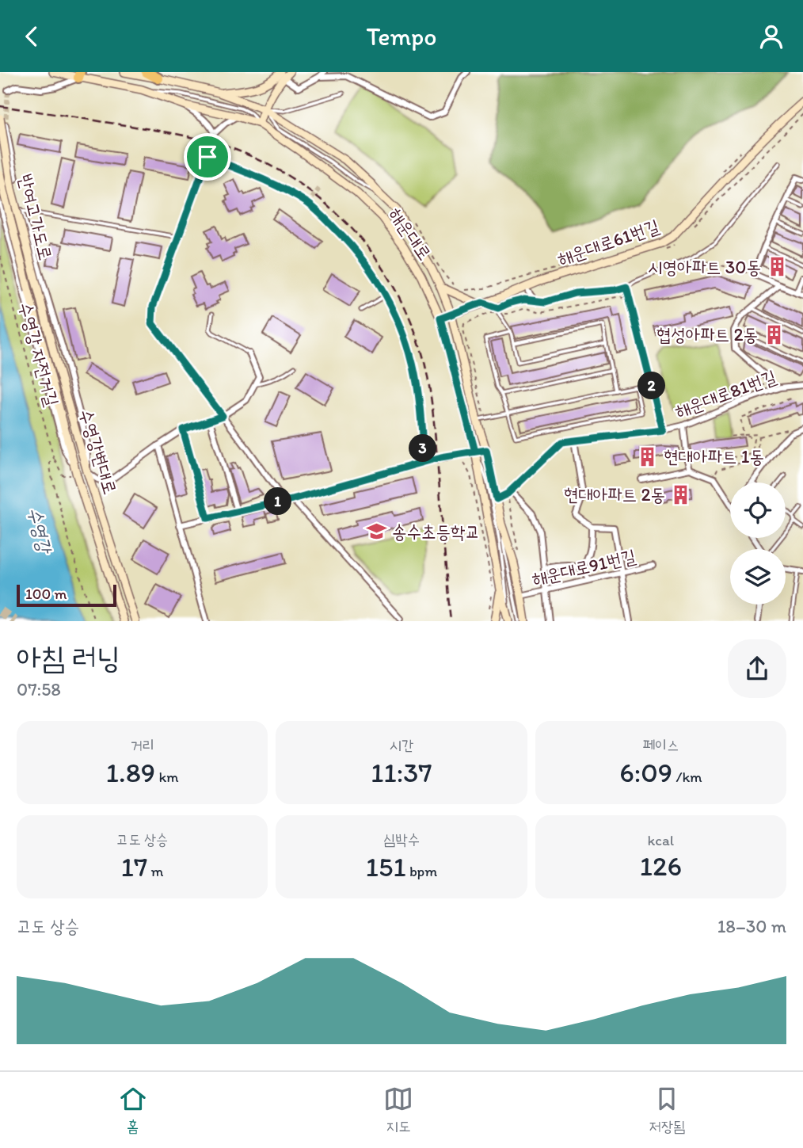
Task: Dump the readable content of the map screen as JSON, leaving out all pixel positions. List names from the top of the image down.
{
  "streets": {
    "main road": [
      "반여고가도로",
      "해운대로",
      "해운대로61번길",
      "수영강변대로"
    ],
    "street": ["해운대로81번길", "해운대로91번길"],
    "path": ["수영강 자전거길"]
  },
  "crossings": [
    ["반여고가도로", "수영강변대로"],
    ["해운대로", "해운대로61번길"],
    ["해운대로", "해운대로81번길"],
    ["해운대로", "해운대로91번길"]
  ],
  "water": ["수영강"],
  "places": {
    "building": [
      "시영아파트 30동",
      "협성아파트 2동",
      "현대아파트 1동",
      "현대아파트 2동"
    ],
    "school or university": ["송수초등학교"]
  },
  "scale_bar": "100 m",
  "page": {
    "header": "Tempo",
    "pins": ["2", "3", "1"],
    "scale": "100 m",
    "heading": ["아침 러닝", "07:58"],
    "stats": [
      ["거리", "1.89 km"],
      ["시간", "11:37"],
      ["페이스", "6:09 /km"],
      ["고도 상승", "17 m"],
      ["심박수", "151 bpm"],
      ["kcal", "126"]
    ],
    "chart": ["고도 상승", "18–30 m"],
    "tabs": ["홈", "지도", "저장됨"]
  }
}
